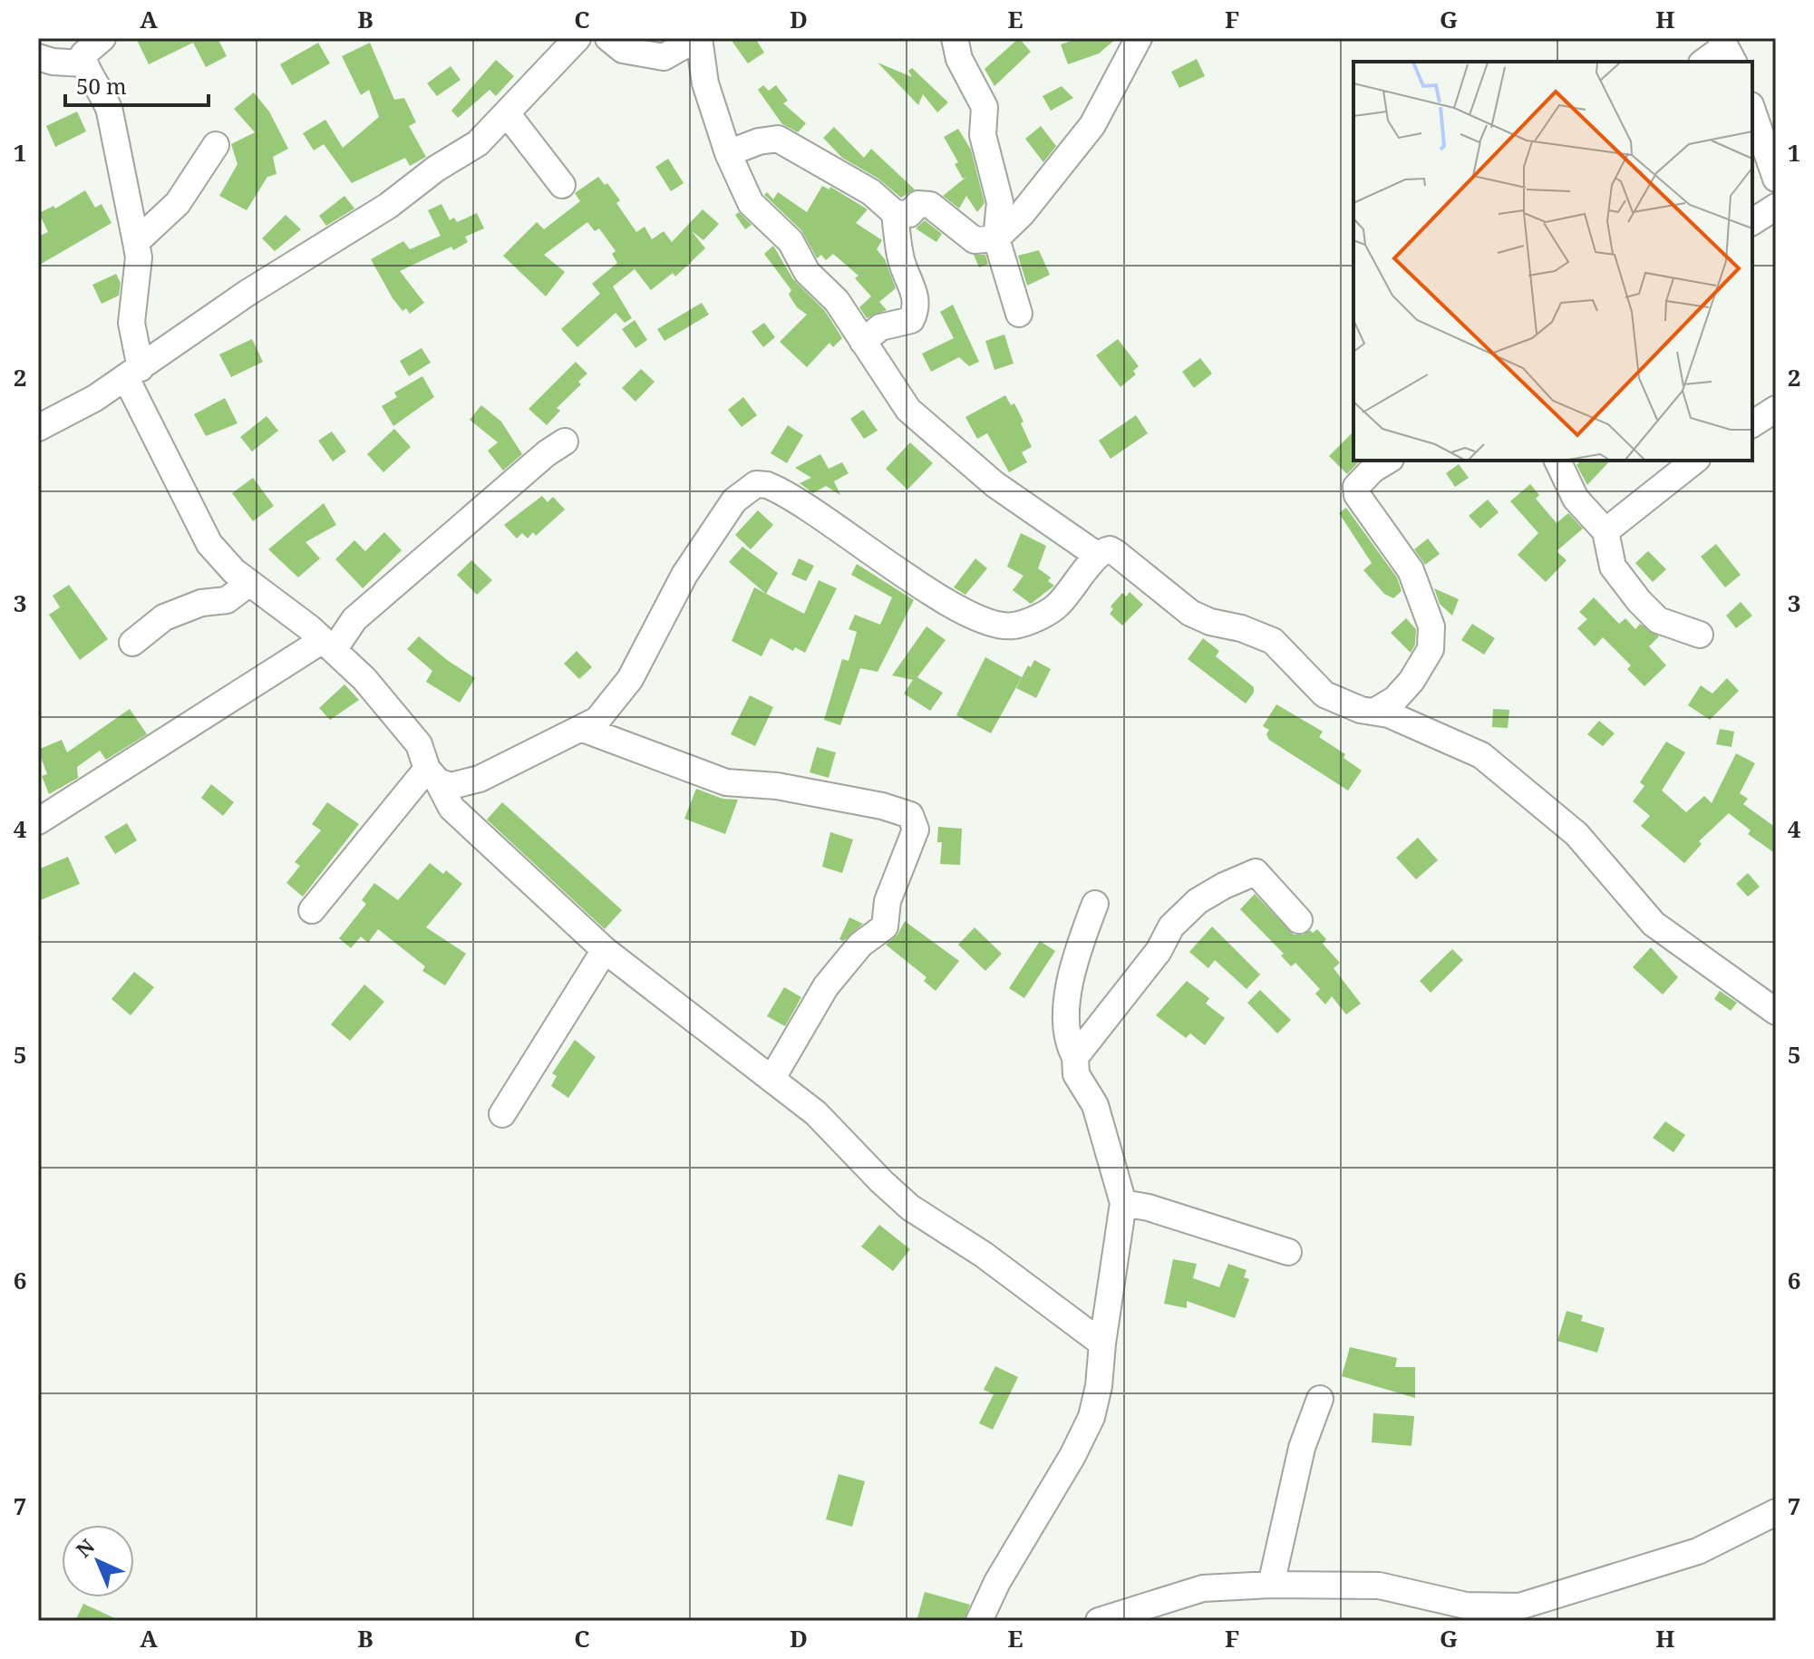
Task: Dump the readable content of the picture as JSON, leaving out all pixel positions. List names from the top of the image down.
{
  "scale_bar": "50 m",
  "north": "top left",
  "grid": {
    "columns": [
      "A",
      "B",
      "C",
      "D",
      "E",
      "F",
      "G",
      "H"
    ],
    "rows": [
      "1",
      "2",
      "3",
      "4",
      "5",
      "6",
      "7"
    ]
  }
}
